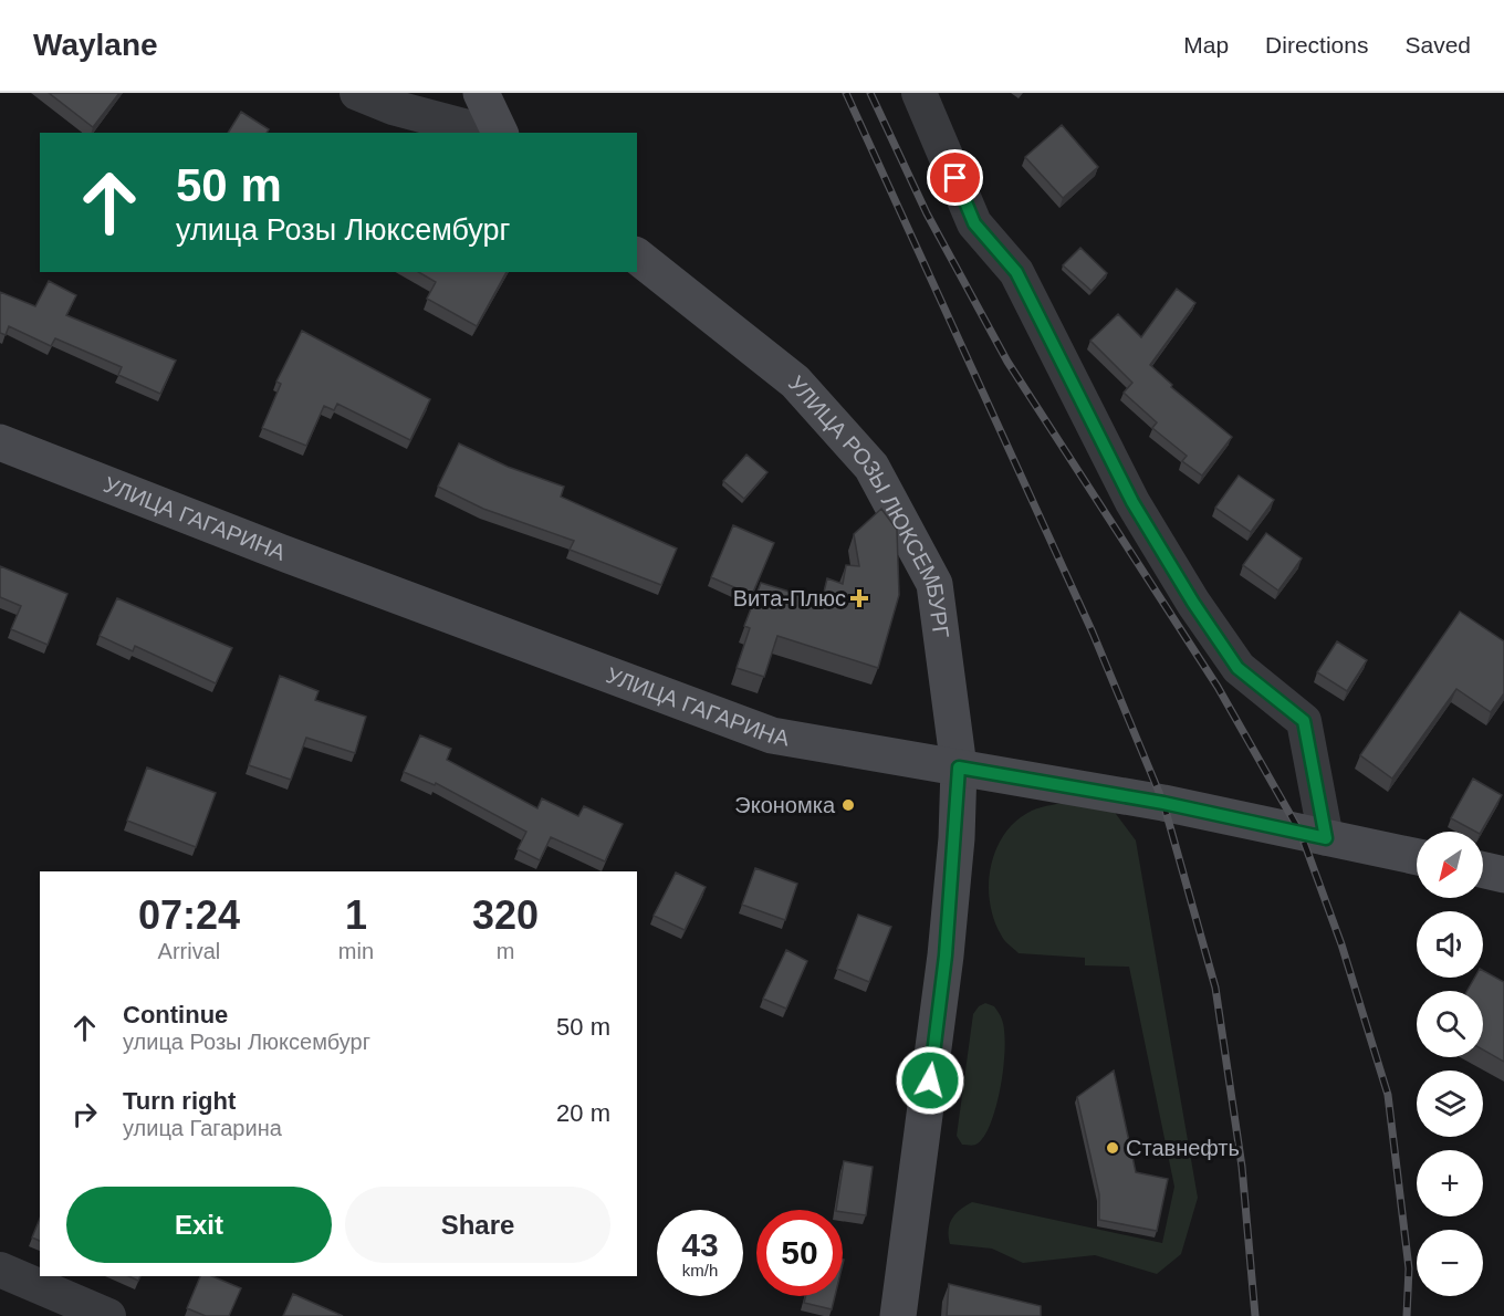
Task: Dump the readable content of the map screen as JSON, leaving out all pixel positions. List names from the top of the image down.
{
  "streets": {
    "main road": ["УЛИЦА РОЗЫ ЛЮКСЕМБУРГ", "УЛИЦА ГАГАРИНА"]
  },
  "crossings": [
    ["УЛИЦА РОЗЫ ЛЮКСЕМБУРГ", "УЛИЦА ГАГАРИНА"]
  ],
  "places": {
    "health": ["Вита-Плюс"],
    "other": ["Экономка", "Ставнефть"]
  },
  "north": "bottom left",
  "page": {
    "header": "Waylane",
    "nav": ["Map", "Directions", "Saved"],
    "turn": ["50 m", "улица Розы Люксембург"],
    "map_buttons": ["+", "−"],
    "eta": [
      "07:24",
      "Arrival",
      "1",
      "min",
      "320",
      "m"
    ],
    "list": [
      {
        "name": "Continue",
        "note": "улица Розы Люксембург",
        "value": "50 m"
      },
      {
        "name": "Turn right",
        "note": "улица Гагарина",
        "value": "20 m"
      }
    ],
    "buttons": ["Exit", "Share"],
    "speed": "43 km/h",
    "limit": "50"
  }
}
